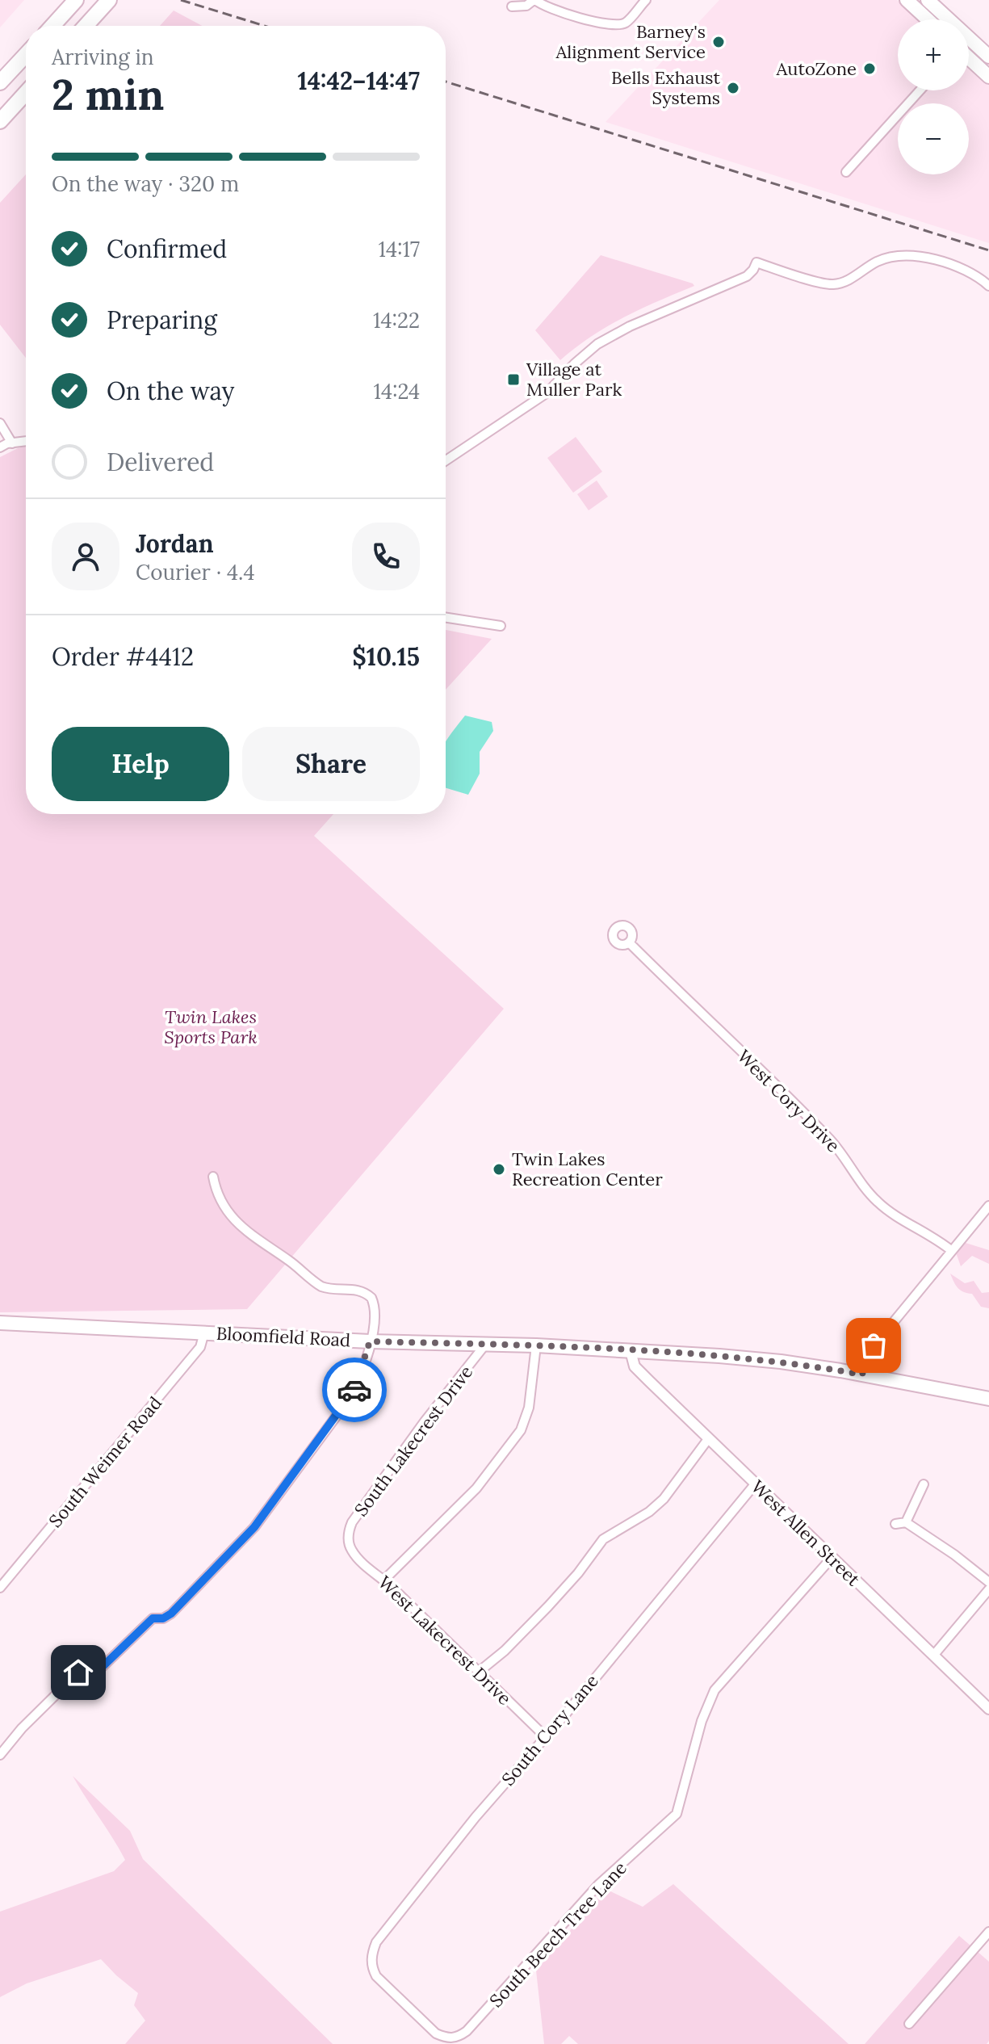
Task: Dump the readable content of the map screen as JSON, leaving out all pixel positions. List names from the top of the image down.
{
  "streets": {
    "main road": ["Bloomfield Road"],
    "street": [
      "West Cory Drive",
      "South Lakecrest Drive",
      "South Weimer Road",
      "West Allen Street",
      "West Lakecrest Drive",
      "South Cory Lane",
      "South Beech Tree Lane"
    ]
  },
  "crossings": [
    ["Bloomfield Road", "South Lakecrest Drive"],
    ["Bloomfield Road", "South Weimer Road"],
    ["Bloomfield Road", "West Allen Street"],
    ["South Lakecrest Drive", "West Lakecrest Drive"],
    ["West Allen Street", "South Cory Lane"],
    ["West Allen Street", "South Beech Tree Lane"],
    ["West Lakecrest Drive", "South Cory Lane"],
    ["South Cory Lane", "South Beech Tree Lane"]
  ],
  "parks": ["Twin Lakes Sports Park"],
  "places": {
    "other": [
      "Barney's Alignment Service",
      "AutoZone",
      "Bells Exhaust Systems",
      "Twin Lakes Recreation Center"
    ],
    "transit": ["Village at Muller Park"]
  },
  "page": {
    "map_buttons": ["+", "−"],
    "heading": ["2 min", "Arriving in", "14:42–14:47"],
    "panel": [
      "Jordan",
      "Courier · 4.4",
      "Order #4412",
      "$10.15"
    ],
    "bar": "On the way · 320 m",
    "list": [
      ["Confirmed", "14:17"],
      ["Preparing", "14:22"],
      ["On the way", "14:24"],
      "Delivered"
    ],
    "buttons": ["Help", "Share"]
  }
}
